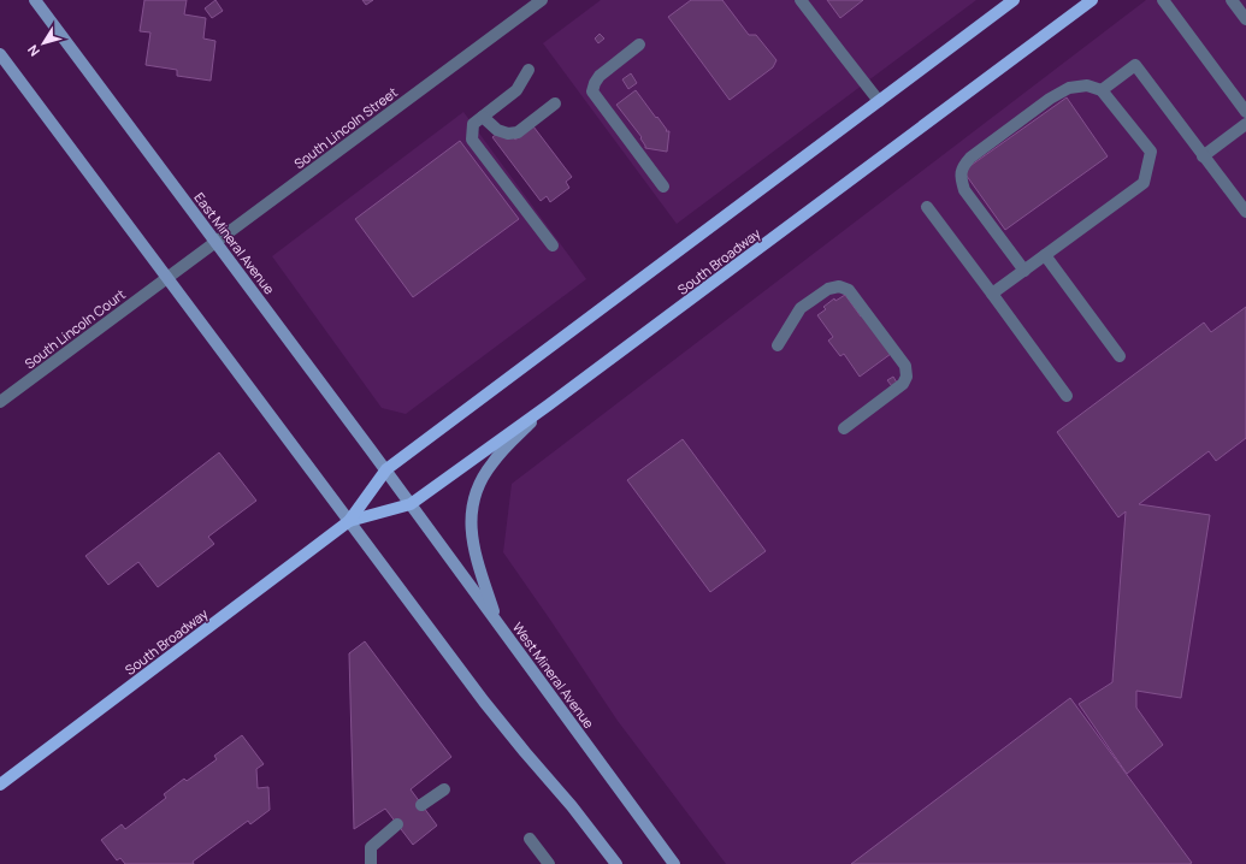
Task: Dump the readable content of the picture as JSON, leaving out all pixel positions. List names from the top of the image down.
{
  "streets": {
    "main road": ["East Mineral Avenue", "South Broadway", "West Mineral Avenue"],
    "street": ["South Lincoln Street", "South Lincoln Court"]
  },
  "crossings": [
    ["South Lincoln Street", "East Mineral Avenue"],
    ["South Lincoln Street", "South Lincoln Court"],
    ["East Mineral Avenue", "South Broadway"],
    ["East Mineral Avenue", "West Mineral Avenue"],
    ["South Broadway", "West Mineral Avenue"]
  ],
  "north": "bottom left"
}
